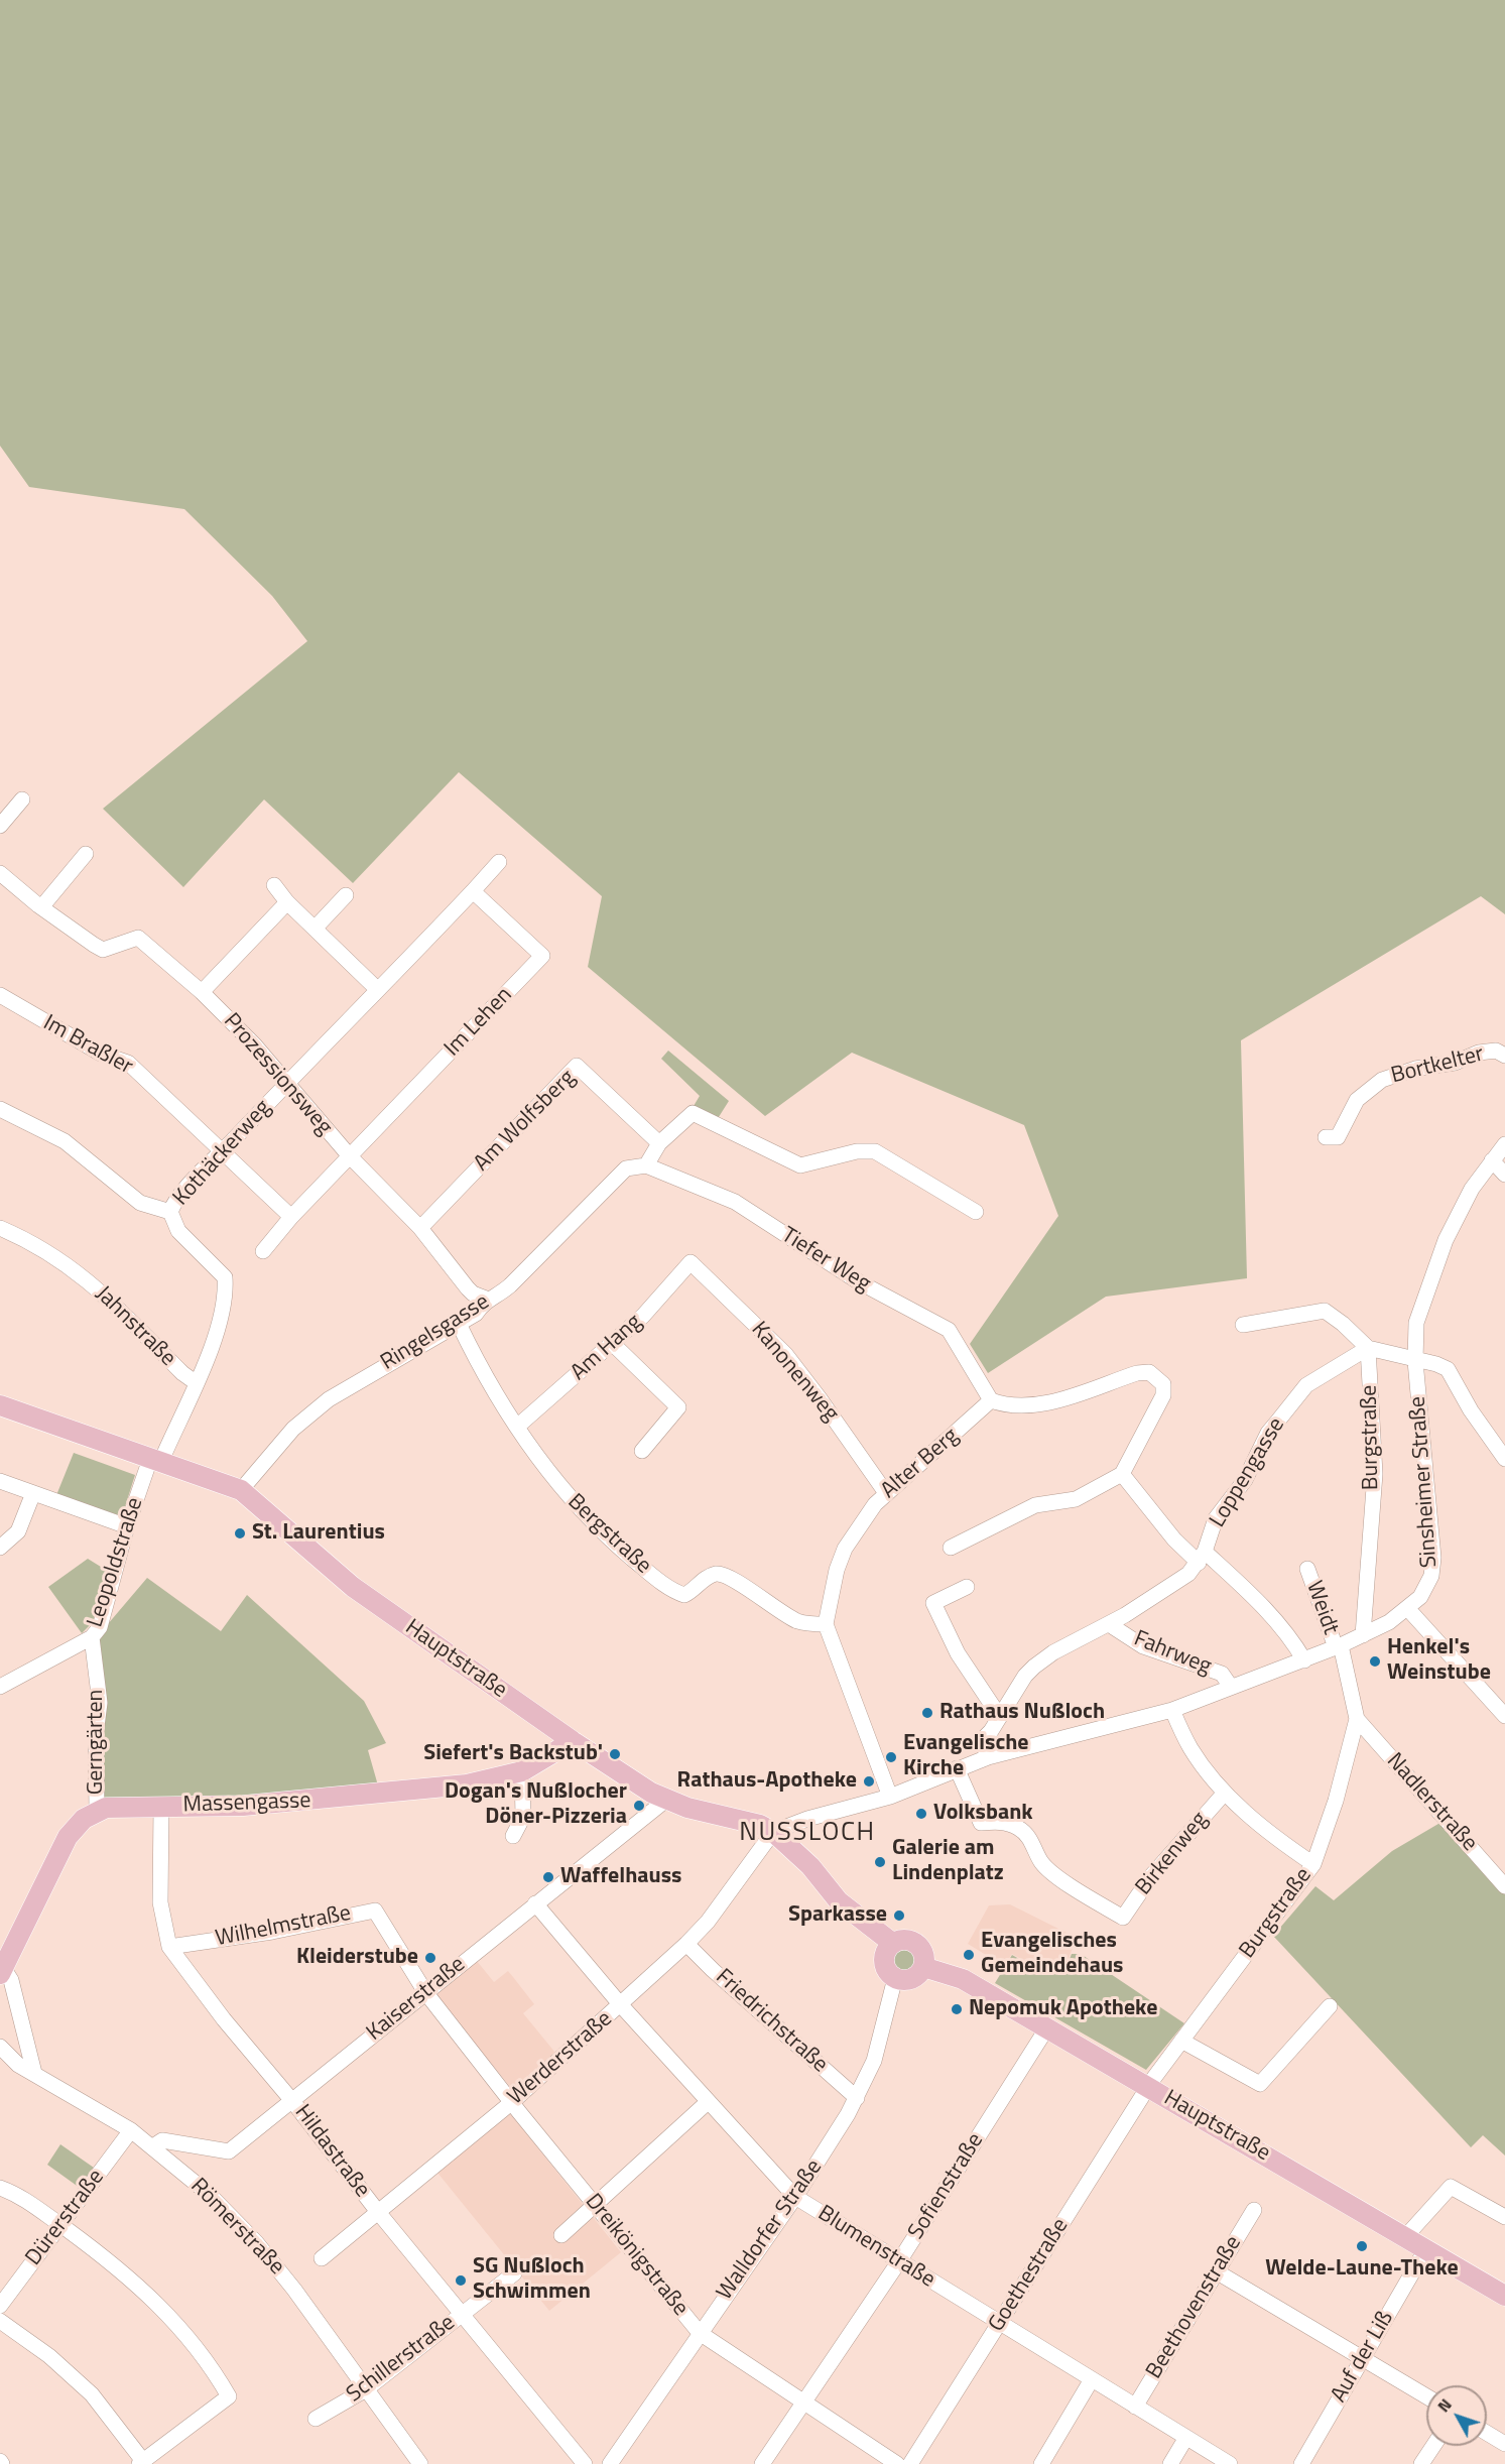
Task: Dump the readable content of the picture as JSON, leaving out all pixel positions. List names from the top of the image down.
{
  "streets": {
    "main road": ["Hauptstraße", "Massengasse"],
    "street": [
      "Im Lehen",
      "Im Braßler",
      "Bortkelter",
      "Prozessionsweg",
      "Am Wolfsberg",
      "Kothäckerweg",
      "Tiefer Weg",
      "Jahnstraße",
      "Ringelsgasse",
      "Am Hang",
      "Kanonenweg",
      "Burgstraße",
      "Alter Berg",
      "Loppengasse",
      "Sinsheimer Straße",
      "Bergstraße",
      "Leopoldstraße",
      "Weidt",
      "Fahrweg",
      "Gerngärten",
      "Nadlerstraße",
      "Birkenweg",
      "Wilhelmstraße",
      "Kaiserstraße",
      "Friedrichstraße",
      "Werderstraße",
      "Hildastraße",
      "Sofienstraße",
      "Dürerstraße",
      "Römerstraße",
      "Walldorfer Straße",
      "Blumenstraße",
      "Dreikönigstraße",
      "Goethestraße",
      "Beethovenstraße",
      "Auf der Liß",
      "Schillerstraße"
    ]
  },
  "crossings": [
    ["Im Lehen", "Prozessionsweg"],
    ["Im Braßler", "Kothäckerweg"],
    ["Prozessionsweg", "Am Wolfsberg"],
    ["Prozessionsweg", "Kothäckerweg"],
    ["Prozessionsweg", "Ringelsgasse"],
    ["Kothäckerweg", "Jahnstraße"],
    ["Tiefer Weg", "Ringelsgasse"],
    ["Tiefer Weg", "Alter Berg"],
    ["Jahnstraße", "Leopoldstraße"],
    ["Jahnstraße", "Hauptstraße"],
    ["Ringelsgasse", "Bergstraße"],
    ["Ringelsgasse", "Hauptstraße"],
    ["Am Hang", "Kanonenweg"],
    ["Am Hang", "Bergstraße"],
    ["Kanonenweg", "Alter Berg"],
    ["Burgstraße", "Loppengasse"],
    ["Burgstraße", "Sinsheimer Straße"],
    ["Burgstraße", "Weidt"],
    ["Burgstraße", "Hauptstraße"],
    ["Burgstraße", "Nadlerstraße"],
    ["Burgstraße", "Goethestraße"],
    ["Alter Berg", "Bergstraße"],
    ["Loppengasse", "Sinsheimer Straße"],
    ["Loppengasse", "Fahrweg"],
    ["Sinsheimer Straße", "Weidt"],
    ["Sinsheimer Straße", "Fahrweg"],
    ["Sinsheimer Straße", "Hauptstraße"],
    ["Sinsheimer Straße", "Birkenweg"],
    ["Sinsheimer Straße", "Werderstraße"],
    ["Leopoldstraße", "Hauptstraße"],
    ["Leopoldstraße", "Gerngärten"],
    ["Hauptstraße", "Massengasse"],
    ["Hauptstraße", "Kaiserstraße"],
    ["Hauptstraße", "Werderstraße"],
    ["Hauptstraße", "Sofienstraße"],
    ["Hauptstraße", "Walldorfer Straße"],
    ["Hauptstraße", "Goethestraße"],
    ["Hauptstraße", "Auf der Liß"],
    ["Gerngärten", "Massengasse"],
    ["Massengasse", "Hildastraße"],
    ["Massengasse", "Römerstraße"],
    ["Wilhelmstraße", "Kaiserstraße"],
    ["Wilhelmstraße", "Hildastraße"],
    ["Wilhelmstraße", "Dreikönigstraße"],
    ["Kaiserstraße", "Hildastraße"],
    ["Kaiserstraße", "Römerstraße"],
    ["Kaiserstraße", "Blumenstraße"],
    ["Kaiserstraße", "Dreikönigstraße"],
    ["Friedrichstraße", "Werderstraße"],
    ["Friedrichstraße", "Walldorfer Straße"],
    ["Werderstraße", "Hildastraße"],
    ["Werderstraße", "Blumenstraße"],
    ["Werderstraße", "Dreikönigstraße"],
    ["Hildastraße", "Schillerstraße"],
    ["Sofienstraße", "Blumenstraße"],
    ["Sofienstraße", "Dreikönigstraße"],
    ["Dürerstraße", "Römerstraße"],
    ["Römerstraße", "Schillerstraße"],
    ["Walldorfer Straße", "Blumenstraße"],
    ["Walldorfer Straße", "Dreikönigstraße"],
    ["Blumenstraße", "Goethestraße"],
    ["Blumenstraße", "Beethovenstraße"]
  ],
  "districts": ["NUSSLOCH"],
  "places": [
    "St. Laurentius",
    "Henkel's Weinstube",
    "Rathaus Nußloch",
    "Siefert's Backstub'",
    "Evangelische Kirche",
    "Rathaus-Apotheke",
    "Dogan's Nußlocher Döner-Pizzeria",
    "Volksbank",
    "Galerie am Lindenplatz",
    "Waffelhauss",
    "Sparkasse",
    "Evangelisches Gemeindehaus",
    "Kleiderstube",
    "Nepomuk Apotheke",
    "Welde-Laune-Theke",
    "SG Nußloch Schwimmen"
  ],
  "north": "top left"
}
